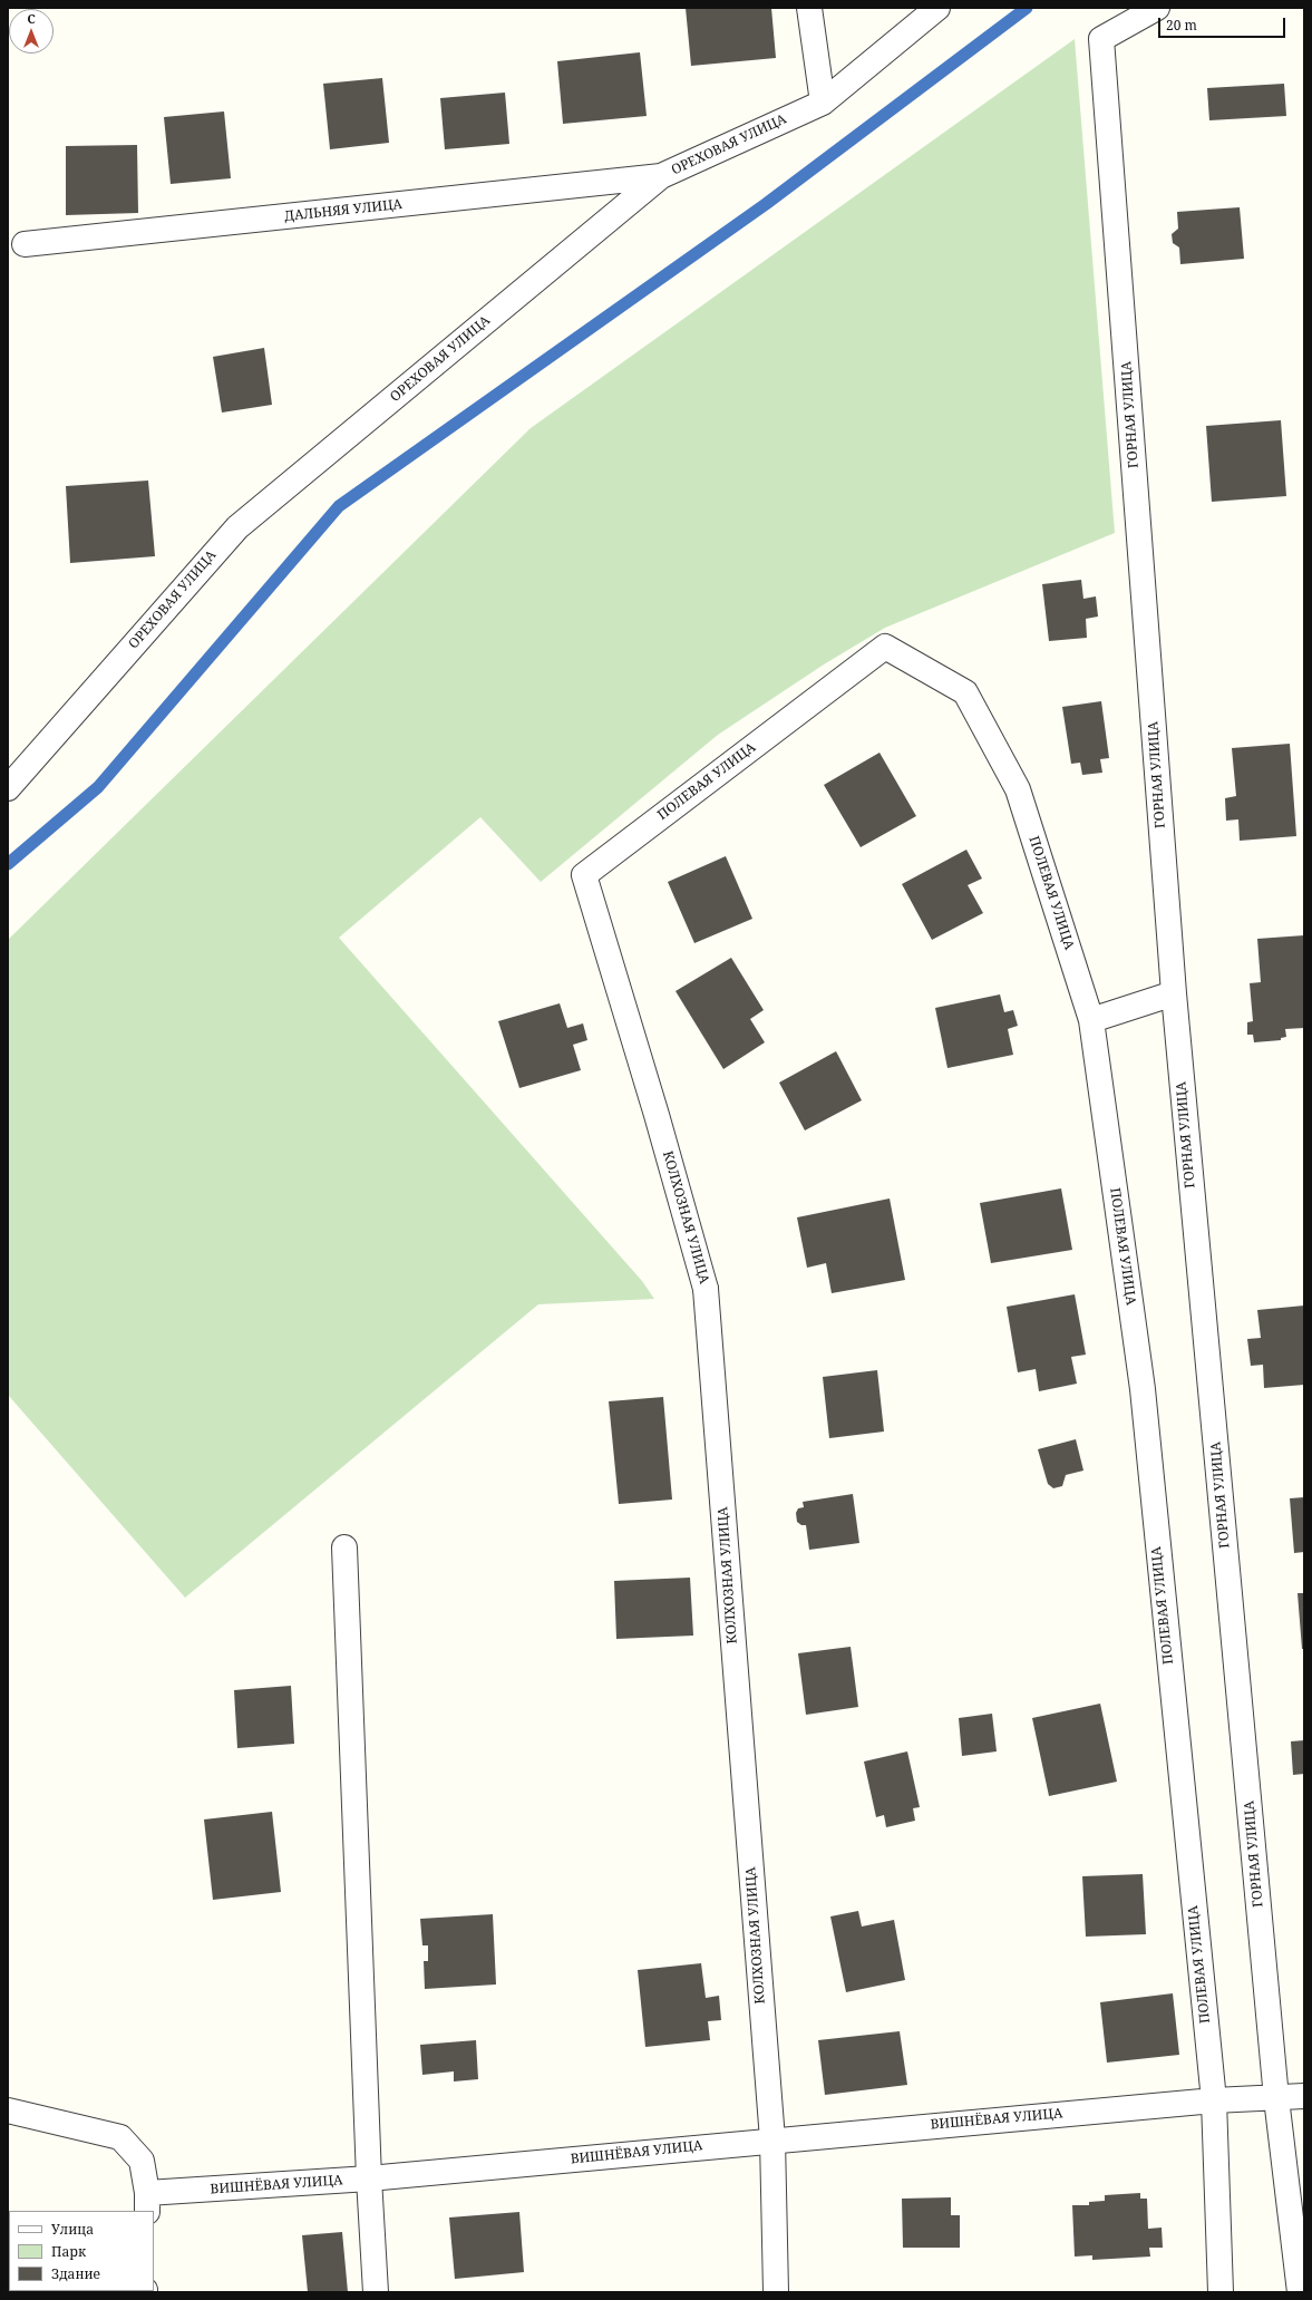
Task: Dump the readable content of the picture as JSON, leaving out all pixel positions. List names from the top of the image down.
{
  "streets": {
    "street": [
      "ОРЕХОВАЯ УЛИЦА",
      "ДАЛЬНЯЯ УЛИЦА",
      "ГОРНАЯ УЛИЦА",
      "ПОЛЕВАЯ УЛИЦА",
      "КОЛХОЗНАЯ УЛИЦА",
      "ВИШНЁВАЯ УЛИЦА"
    ]
  },
  "crossings": [
    ["ОРЕХОВАЯ УЛИЦА", "ДАЛЬНЯЯ УЛИЦА"],
    ["ГОРНАЯ УЛИЦА", "ВИШНЁВАЯ УЛИЦА"],
    ["ПОЛЕВАЯ УЛИЦА", "КОЛХОЗНАЯ УЛИЦА"],
    ["ПОЛЕВАЯ УЛИЦА", "ВИШНЁВАЯ УЛИЦА"],
    ["КОЛХОЗНАЯ УЛИЦА", "ВИШНЁВАЯ УЛИЦА"]
  ],
  "legend": ["Улица", "Парк", "Здание"],
  "scale_bar": "20 m",
  "north": "top"
}
